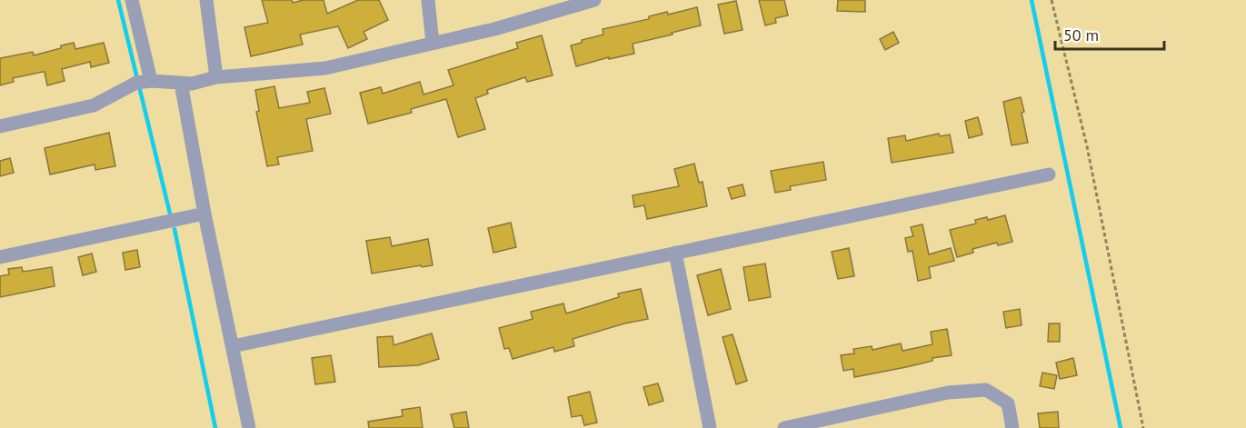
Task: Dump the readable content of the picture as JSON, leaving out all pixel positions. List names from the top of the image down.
{
  "scale_bar": "50 m"
}
